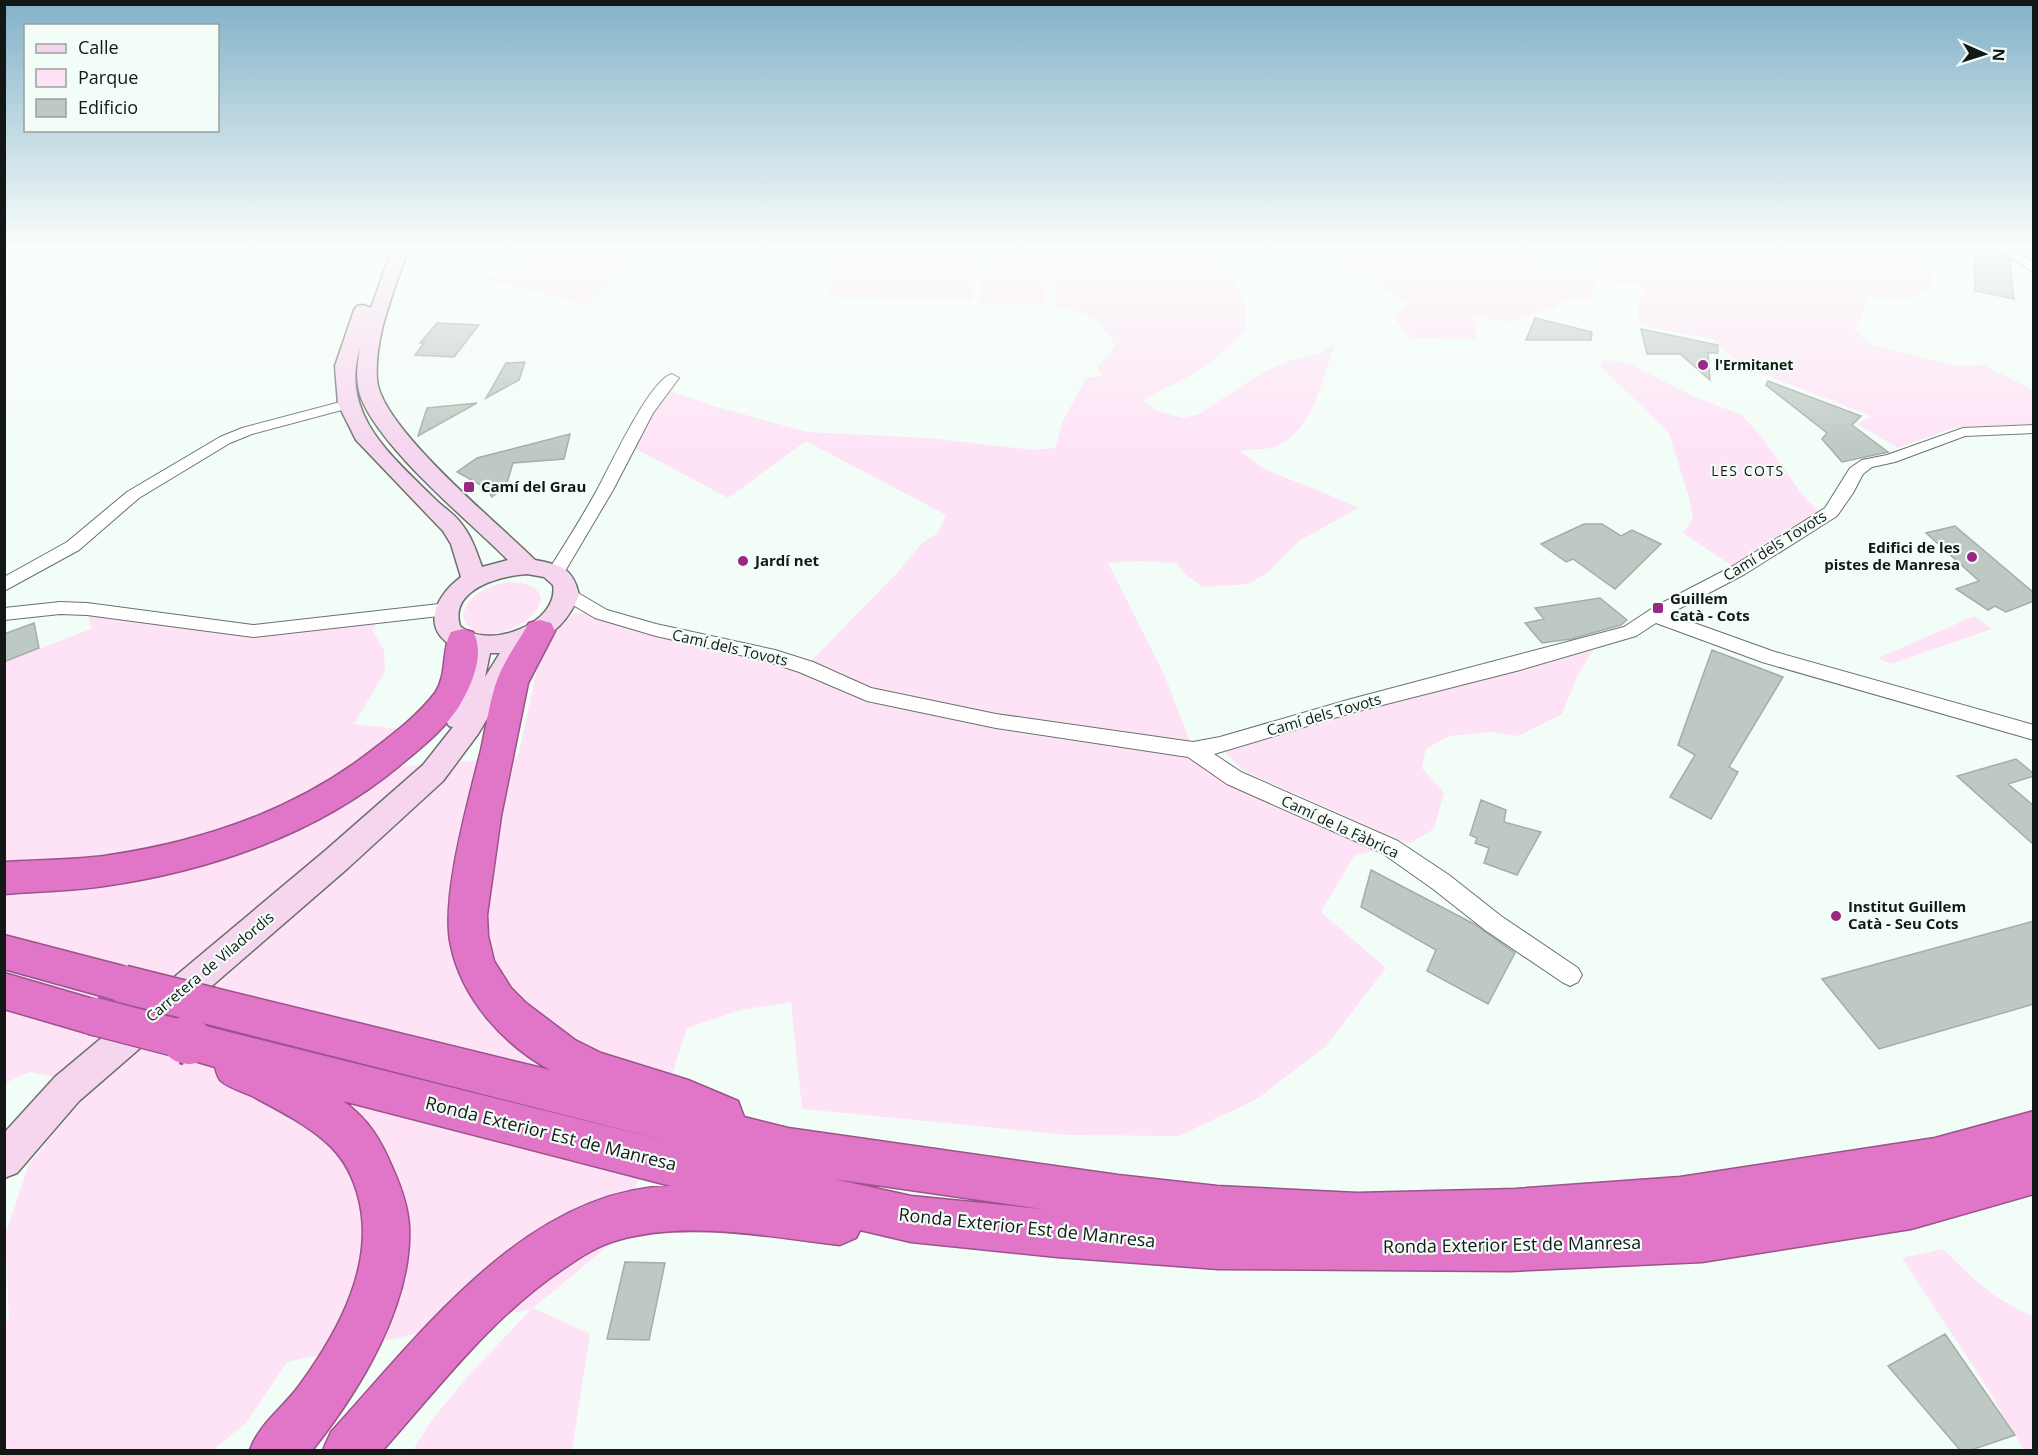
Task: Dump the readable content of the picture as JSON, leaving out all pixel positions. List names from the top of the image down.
{
  "streets": {
    "highway": ["Ronda Exterior Est de Manresa"],
    "street": ["Camí dels Tovots", "Camí de la Fàbrica", "Carretera de Viladordis"]
  },
  "crossings": [
    ["Camí dels Tovots", "Camí de la Fàbrica"],
    ["Camí dels Tovots", "Carretera de Viladordis"]
  ],
  "districts": ["LES COTS"],
  "places": {
    "other": [
      "l'Ermitanet",
      "Edifici de les pistes de Manresa",
      "Jardí net",
      "Institut Guillem Catà - Seu Cots"
    ],
    "transit": ["Camí del Grau", "Guillem Catà - Cots"]
  },
  "legend": ["Calle", "Parque", "Edificio"],
  "north": "right"
}
